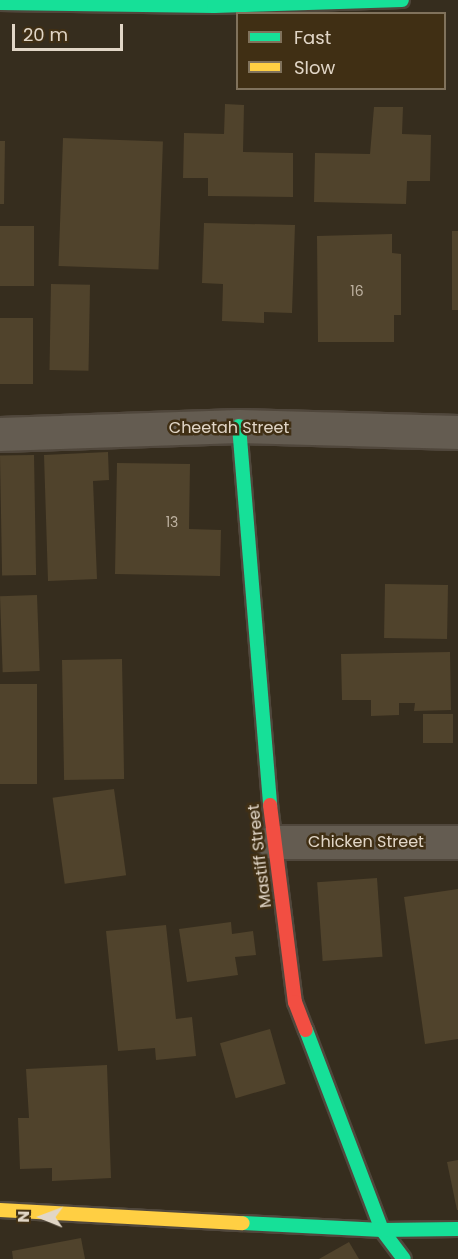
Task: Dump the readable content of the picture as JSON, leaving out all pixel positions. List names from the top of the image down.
{
  "streets": {
    "street": ["Cheetah Street", "Chicken Street", "Mastiff Street"]
  },
  "crossings": [
    ["Cheetah Street", "Mastiff Street"],
    ["Chicken Street", "Mastiff Street"]
  ],
  "house_numbers": ["16", "13"],
  "legend": ["Fast", "Slow"],
  "scale_bar": "20 m",
  "north": "left"
}
